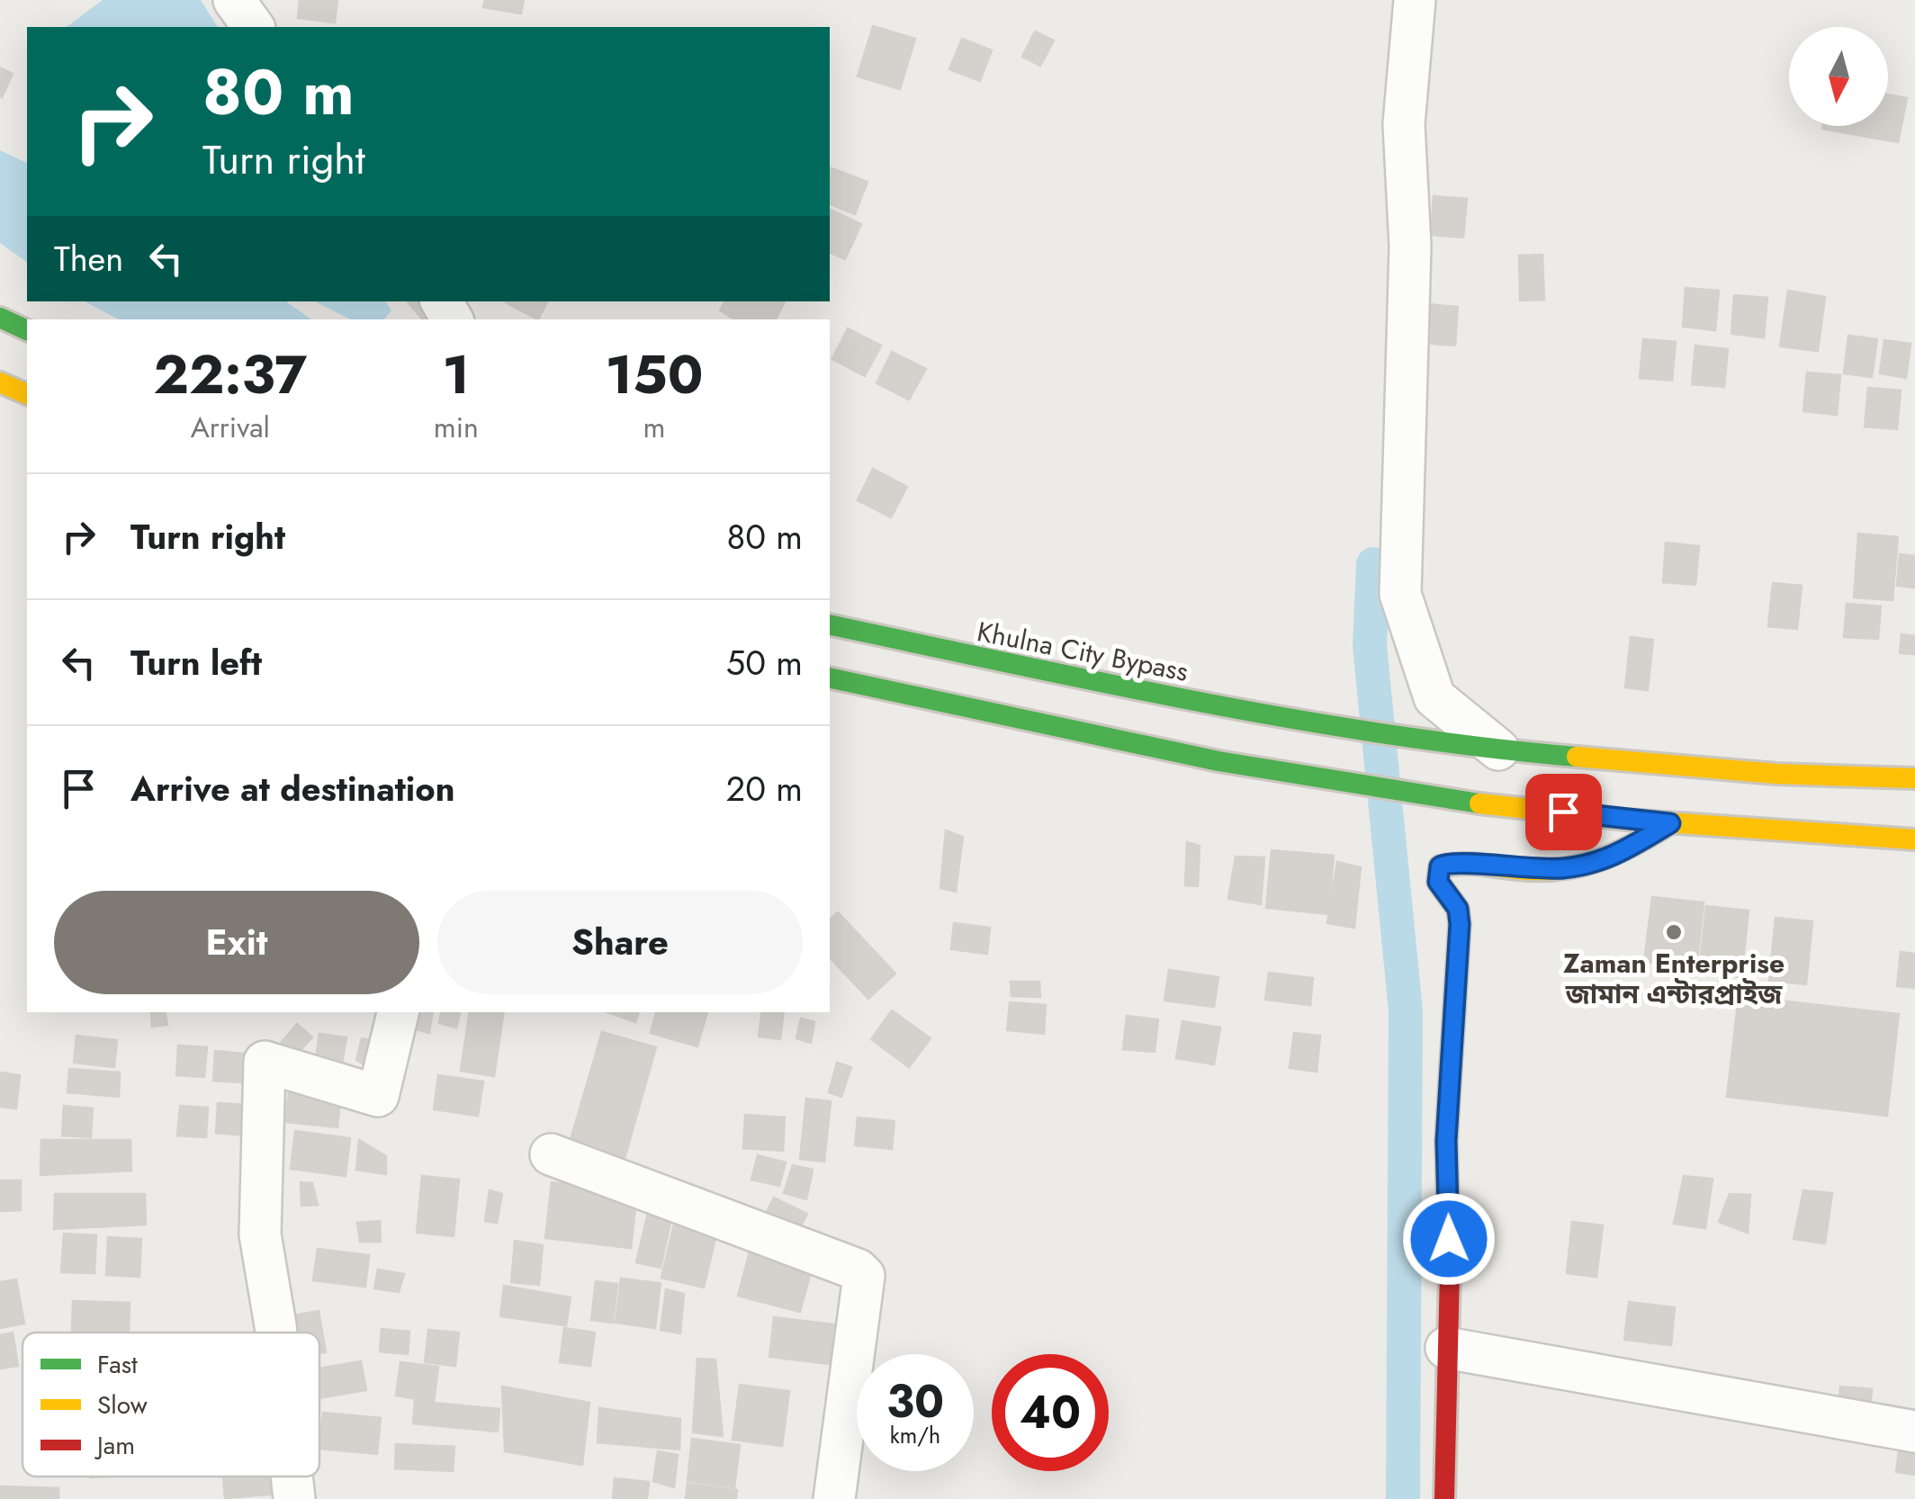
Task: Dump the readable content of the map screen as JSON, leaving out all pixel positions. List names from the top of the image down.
{
  "streets": {
    "main road": ["Khulna City Bypass"]
  },
  "places": ["Zaman Enterprise জামান এন্টারপ্রাইজ"],
  "legend": ["Fast", "Slow", "Jam"],
  "north": "bottom",
  "page": {
    "turn": ["80 m", "Turn right"],
    "then": "Then",
    "eta": [
      "22:37",
      "Arrival",
      "1",
      "min",
      "150",
      "m"
    ],
    "list": [
      {
        "name": "Turn right",
        "value": "80 m"
      },
      {
        "name": "Turn left",
        "value": "50 m"
      },
      {
        "name": "Arrive at destination",
        "value": "20 m"
      }
    ],
    "buttons": ["Exit", "Share"],
    "speed": "30 km/h",
    "limit": "40"
  }
}
